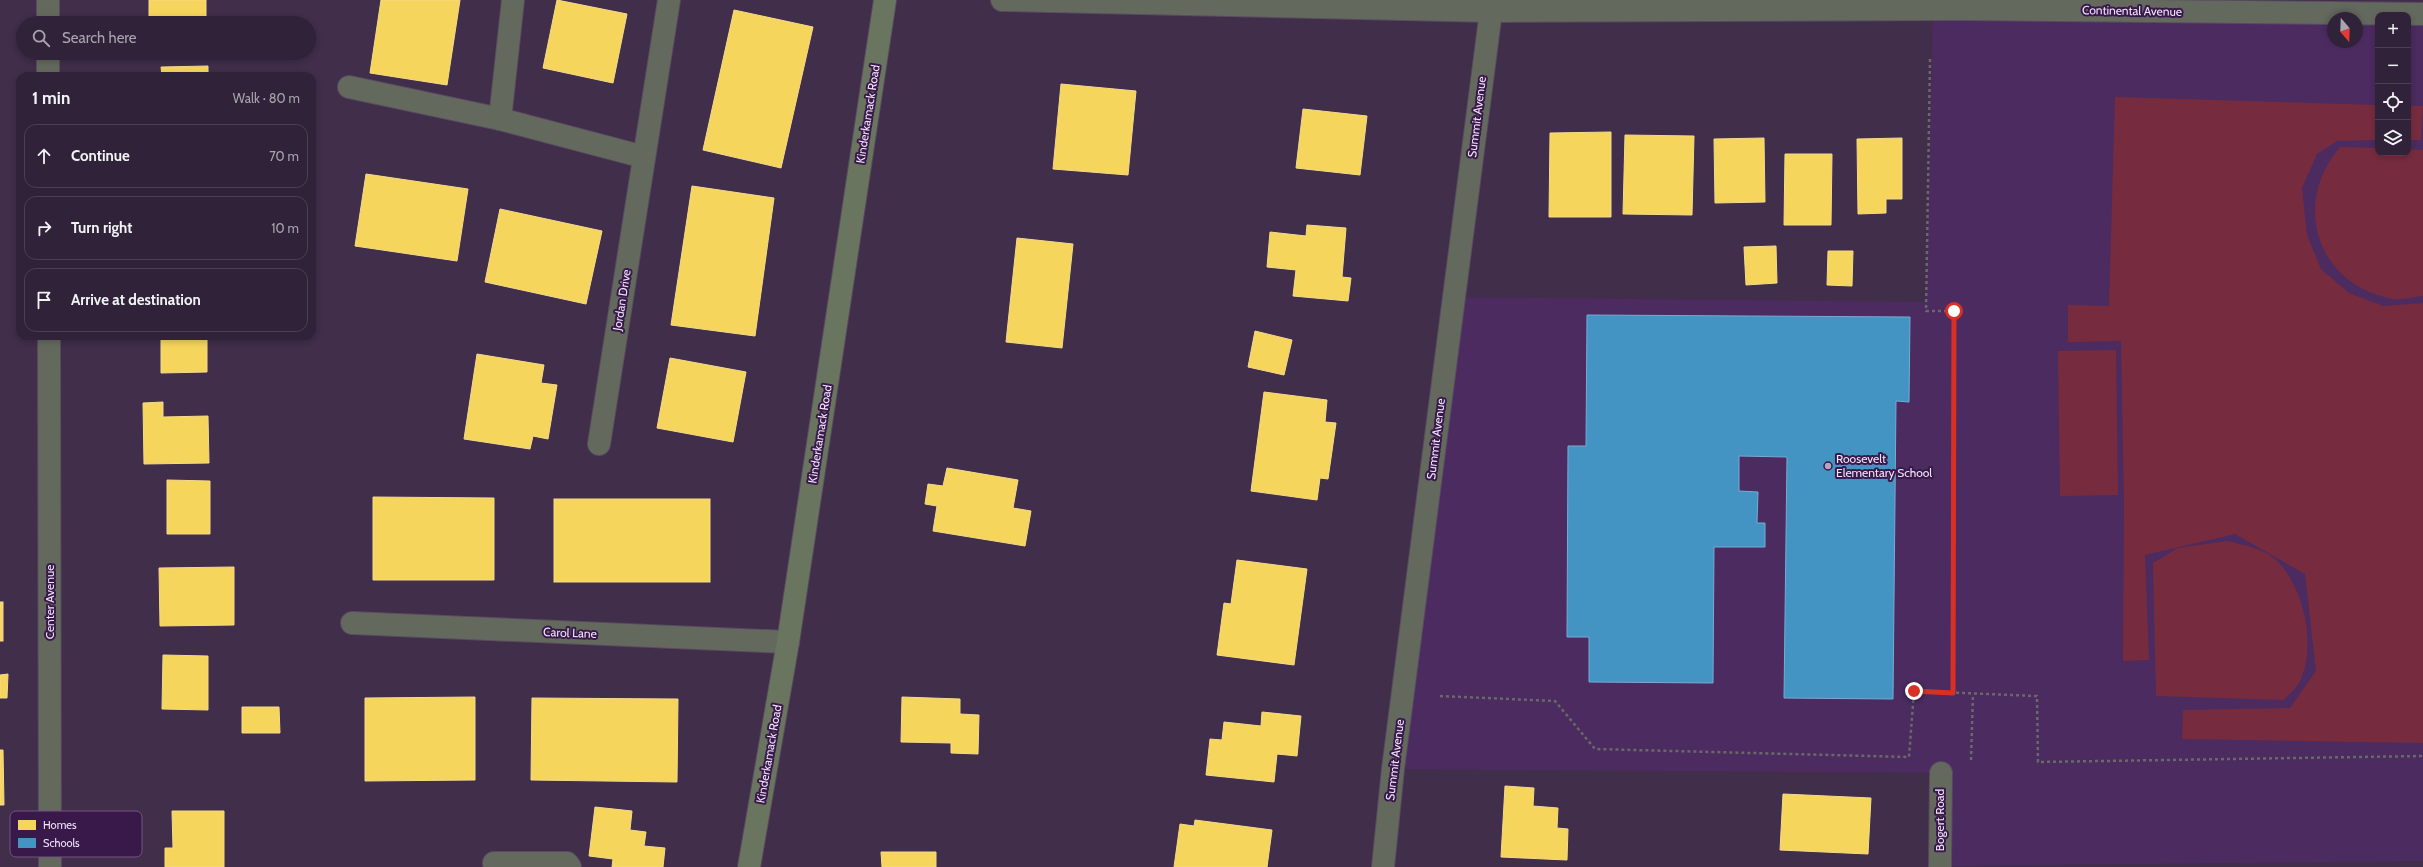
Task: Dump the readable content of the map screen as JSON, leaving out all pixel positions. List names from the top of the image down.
{
  "streets": {
    "main road": ["Kinderkamack Road"],
    "street": [
      "Continental Avenue",
      "Summit Avenue",
      "Jordan Drive",
      "Center Avenue",
      "Carol Lane",
      "Bogert Road"
    ]
  },
  "crossings": [
    ["Continental Avenue", "Summit Avenue"],
    ["Kinderkamack Road", "Carol Lane"]
  ],
  "places": ["Roosevelt Elementary School"],
  "legend": ["Homes", "Schools"],
  "north": "bottom",
  "page": {
    "map_buttons": ["+", "−"],
    "search": "Search here",
    "heading": ["1 min", "Walk · 80 m"],
    "list": [
      ["Continue", "70 m"],
      ["Turn right", "10 m"],
      "Arrive at destination"
    ]
  }
}
